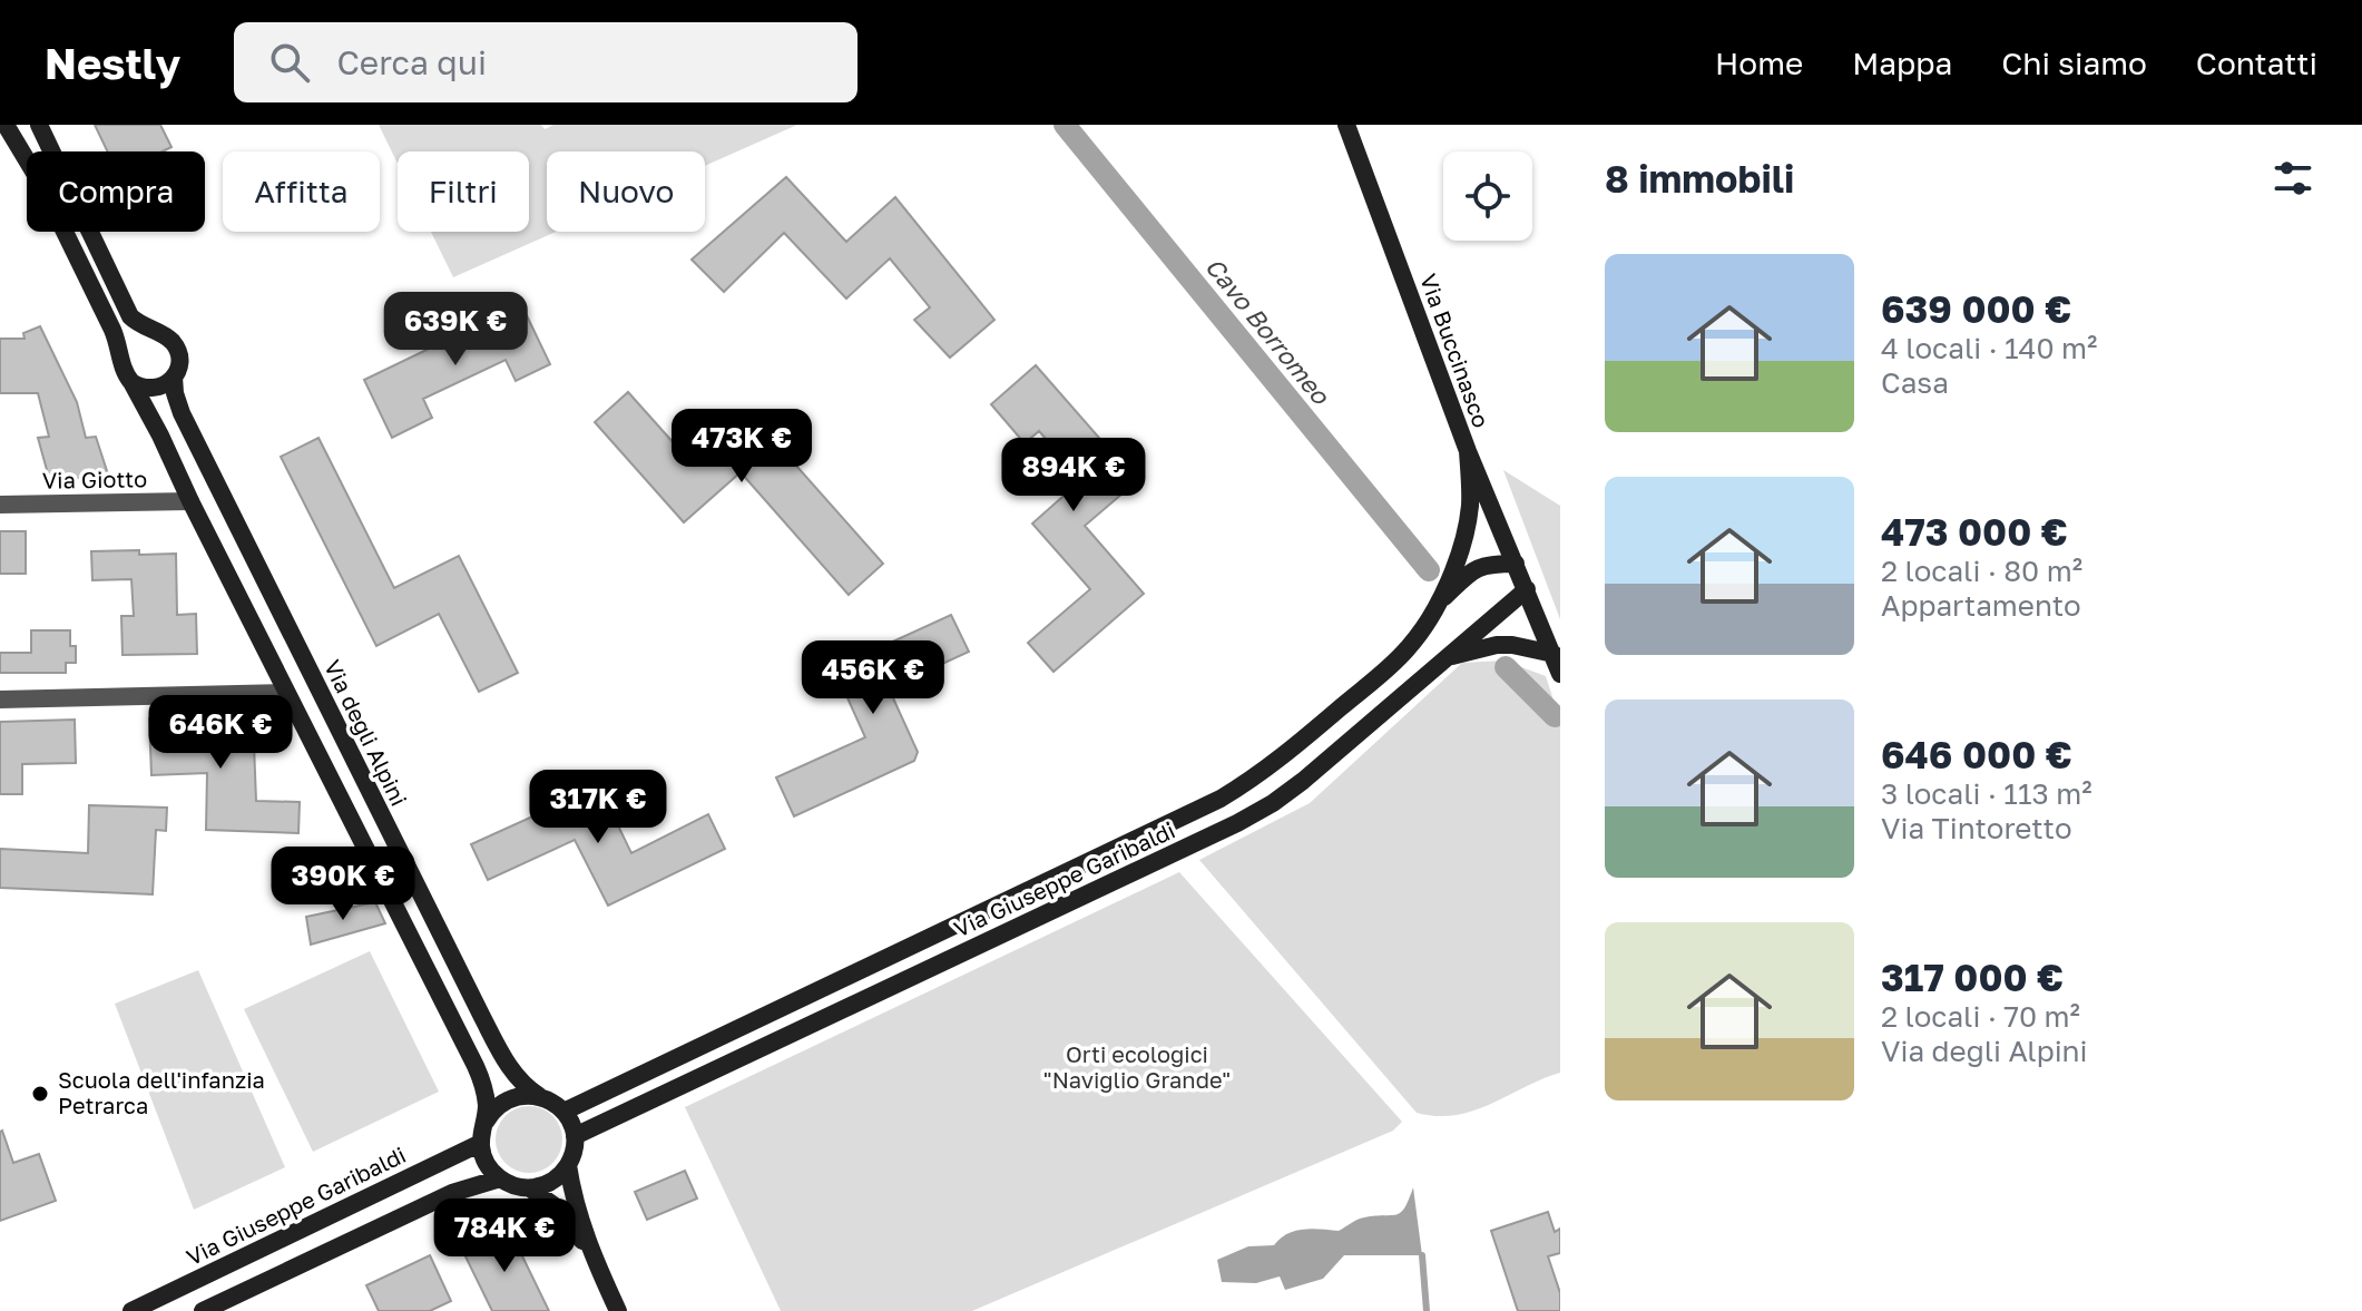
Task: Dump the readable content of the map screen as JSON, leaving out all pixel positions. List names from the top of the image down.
{
  "streets": {
    "street": [
      "Via Buccinasco",
      "Via Giotto",
      "Via degli Alpini",
      "Via Giuseppe Garibaldi"
    ]
  },
  "crossings": [
    ["Via Buccinasco", "Via Giuseppe Garibaldi"],
    ["Via degli Alpini", "Via Giuseppe Garibaldi"]
  ],
  "water": ["Cavo Borromeo"],
  "parks": ["Orti ecologici \"Naviglio Grande\""],
  "places": ["Scuola dell'infanzia Petrarca"],
  "page": {
    "header": "Nestly",
    "search": "Cerca qui",
    "nav": [
      "Home",
      "Mappa",
      "Chi siamo",
      "Contatti"
    ],
    "heading": "8 immobili",
    "chip": [
      "Compra",
      "Affitta",
      "Filtri",
      "Nuovo"
    ],
    "list": [
      {
        "name": "639 000 €",
        "note": "4 locali · 140 m² · Casa"
      },
      {
        "name": "473 000 €",
        "note": "2 locali · 80 m² · Appartamento"
      },
      {
        "name": "646 000 €",
        "note": "3 locali · 113 m² · Via Tintoretto"
      },
      {
        "name": "317 000 €",
        "note": "2 locali · 70 m² · Via degli Alpini"
      }
    ],
    "price": [
      "639K €",
      "473K €",
      "894K €",
      "456K €",
      "646K €",
      "317K €",
      "390K €",
      "784K €"
    ]
  }
}
